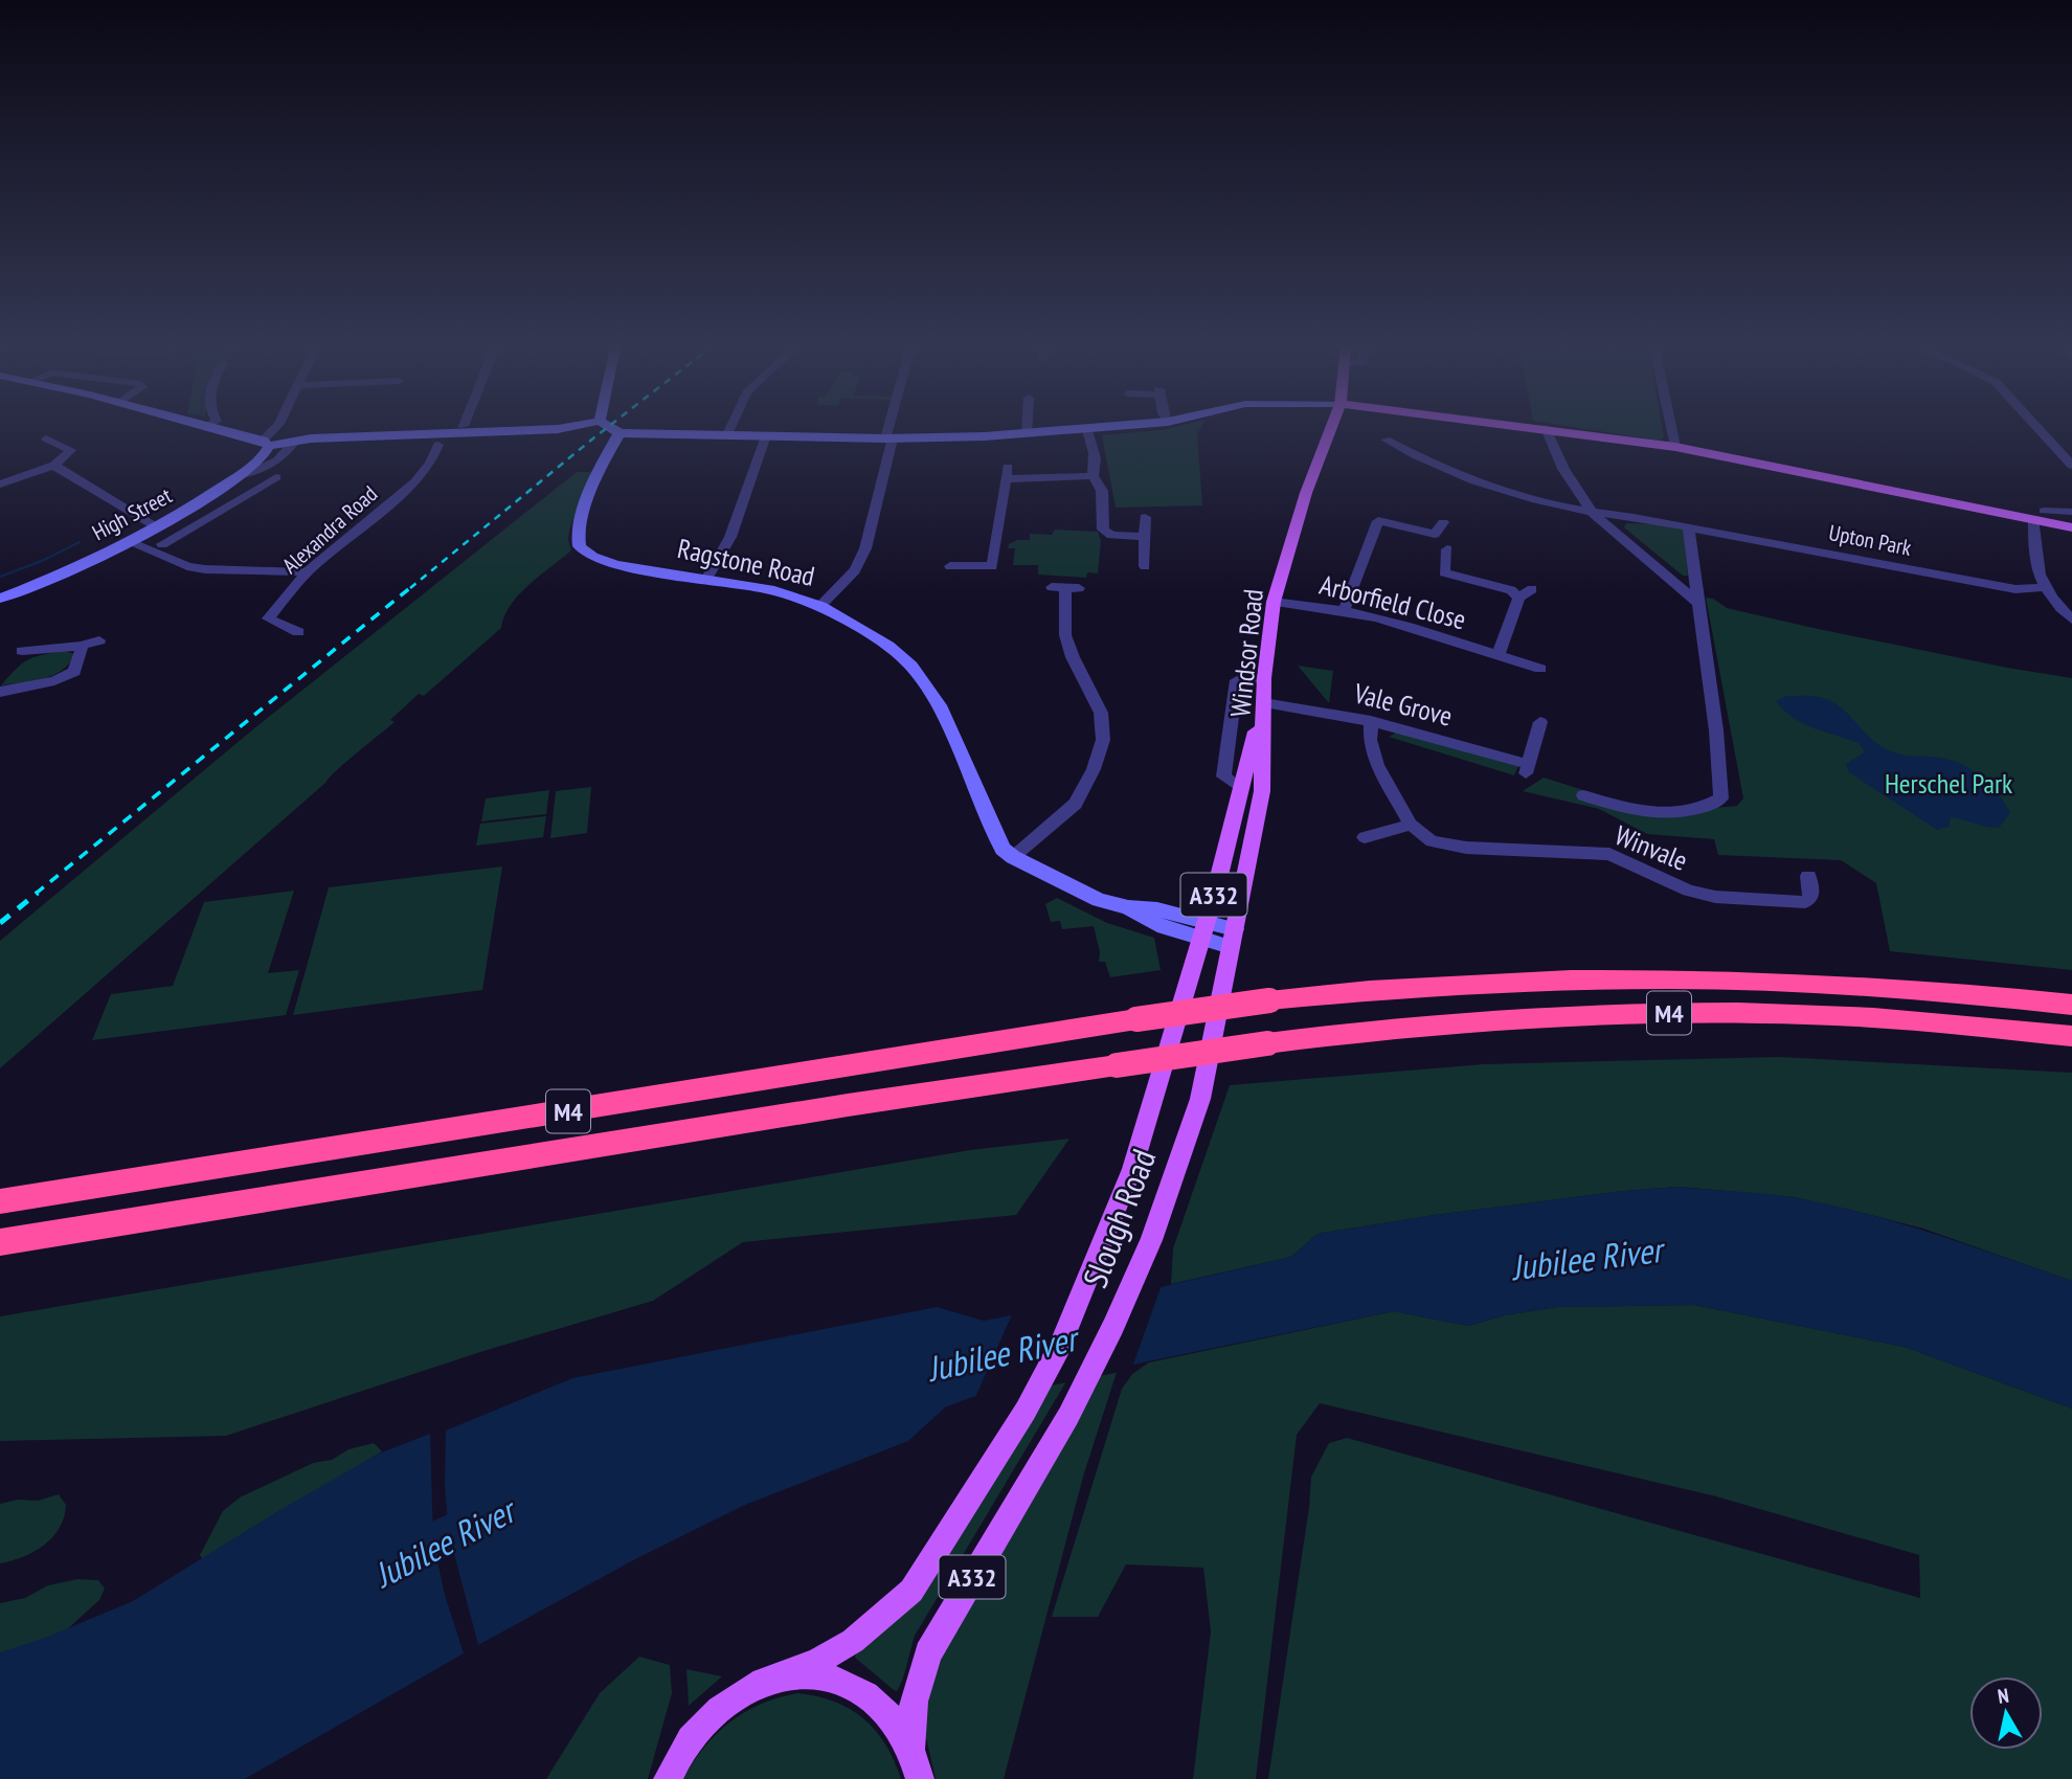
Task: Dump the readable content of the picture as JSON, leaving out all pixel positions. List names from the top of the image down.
{
  "streets": {
    "highway": ["M4"],
    "main road": ["Windsor Road", "A332", "Slough Road"],
    "street": [
      "High Street",
      "Alexandra Road",
      "Upton Park",
      "Ragstone Road",
      "Arborfield Close",
      "Vale Grove",
      "Winvale"
    ]
  },
  "crossings": [
    ["Ragstone Road", "Windsor Road"],
    ["Ragstone Road", "A332"],
    ["Ragstone Road", "Slough Road"],
    ["Arborfield Close", "Windsor Road"],
    ["Windsor Road", "Vale Grove"],
    ["Windsor Road", "A332"],
    ["Windsor Road", "Slough Road"],
    ["Vale Grove", "Winvale"],
    ["Vale Grove", "A332"],
    ["A332", "Slough Road"]
  ],
  "water": ["Jubilee River"],
  "parks": ["Herschel Park"],
  "north": "top"
}
